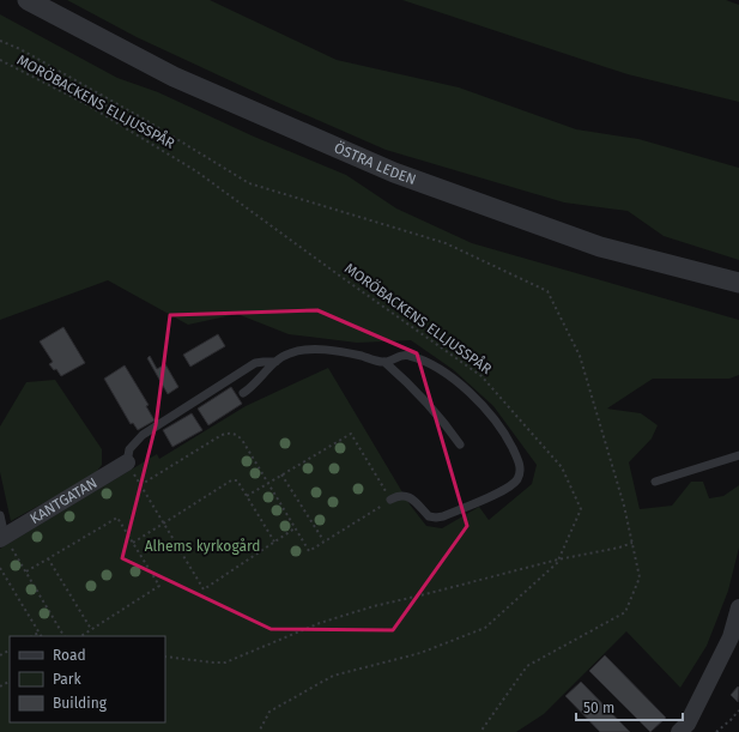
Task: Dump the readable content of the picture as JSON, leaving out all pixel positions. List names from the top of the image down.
{
  "streets": {
    "street": ["ÖSTRA LEDEN", "KANTGATAN"],
    "path": ["MORÖBACKENS ELLJUSSPÅR"]
  },
  "parks": ["Alhems kyrkogård"],
  "legend": ["Road", "Park", "Building"],
  "scale_bar": "50 m"
}
